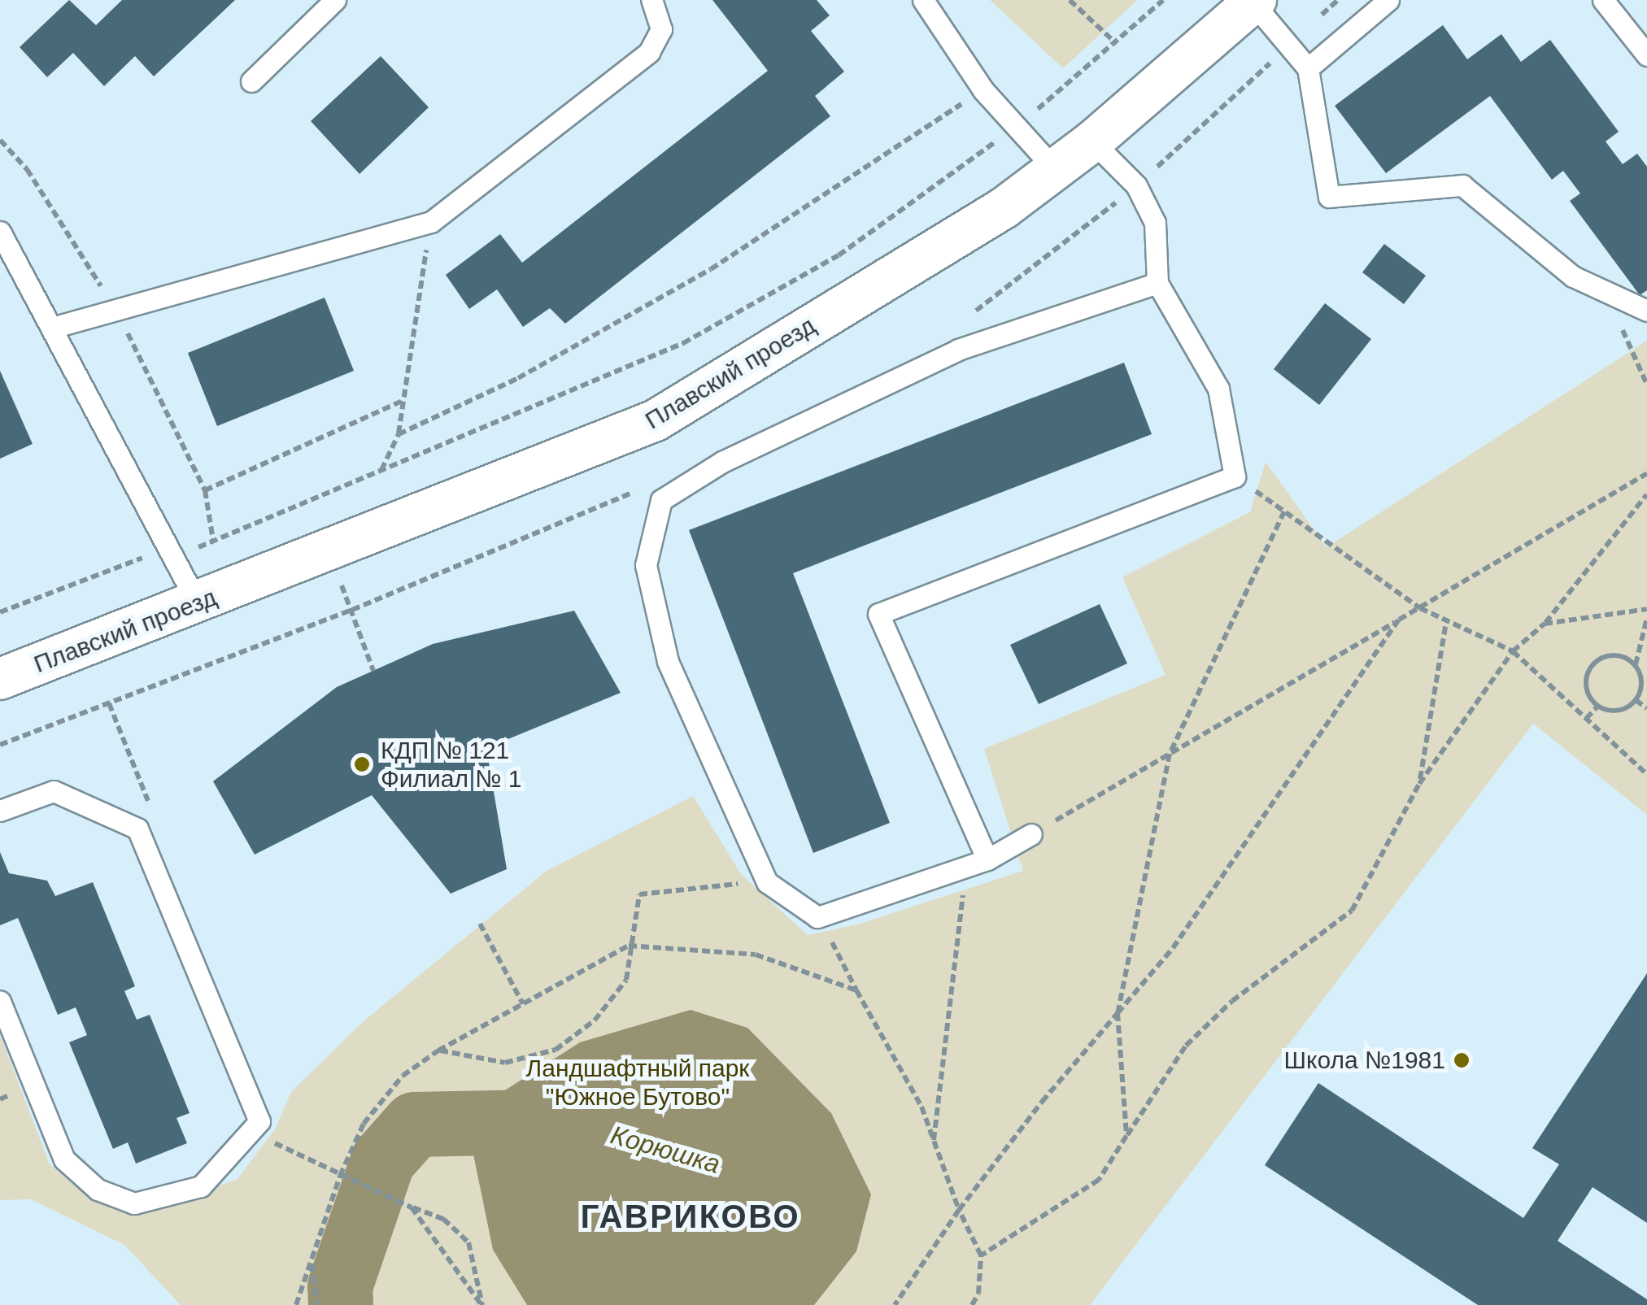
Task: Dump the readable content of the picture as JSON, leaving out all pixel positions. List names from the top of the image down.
{
  "streets": {
    "street": ["Плавский проезд"]
  },
  "districts": ["ГАВРИКОВО"],
  "water": ["Корюшка"],
  "parks": ["Ландшафтный парк \"Южное Бутово\""],
  "places": ["КДП № 121 Филиал № 1", "Школа №1981"]
}
